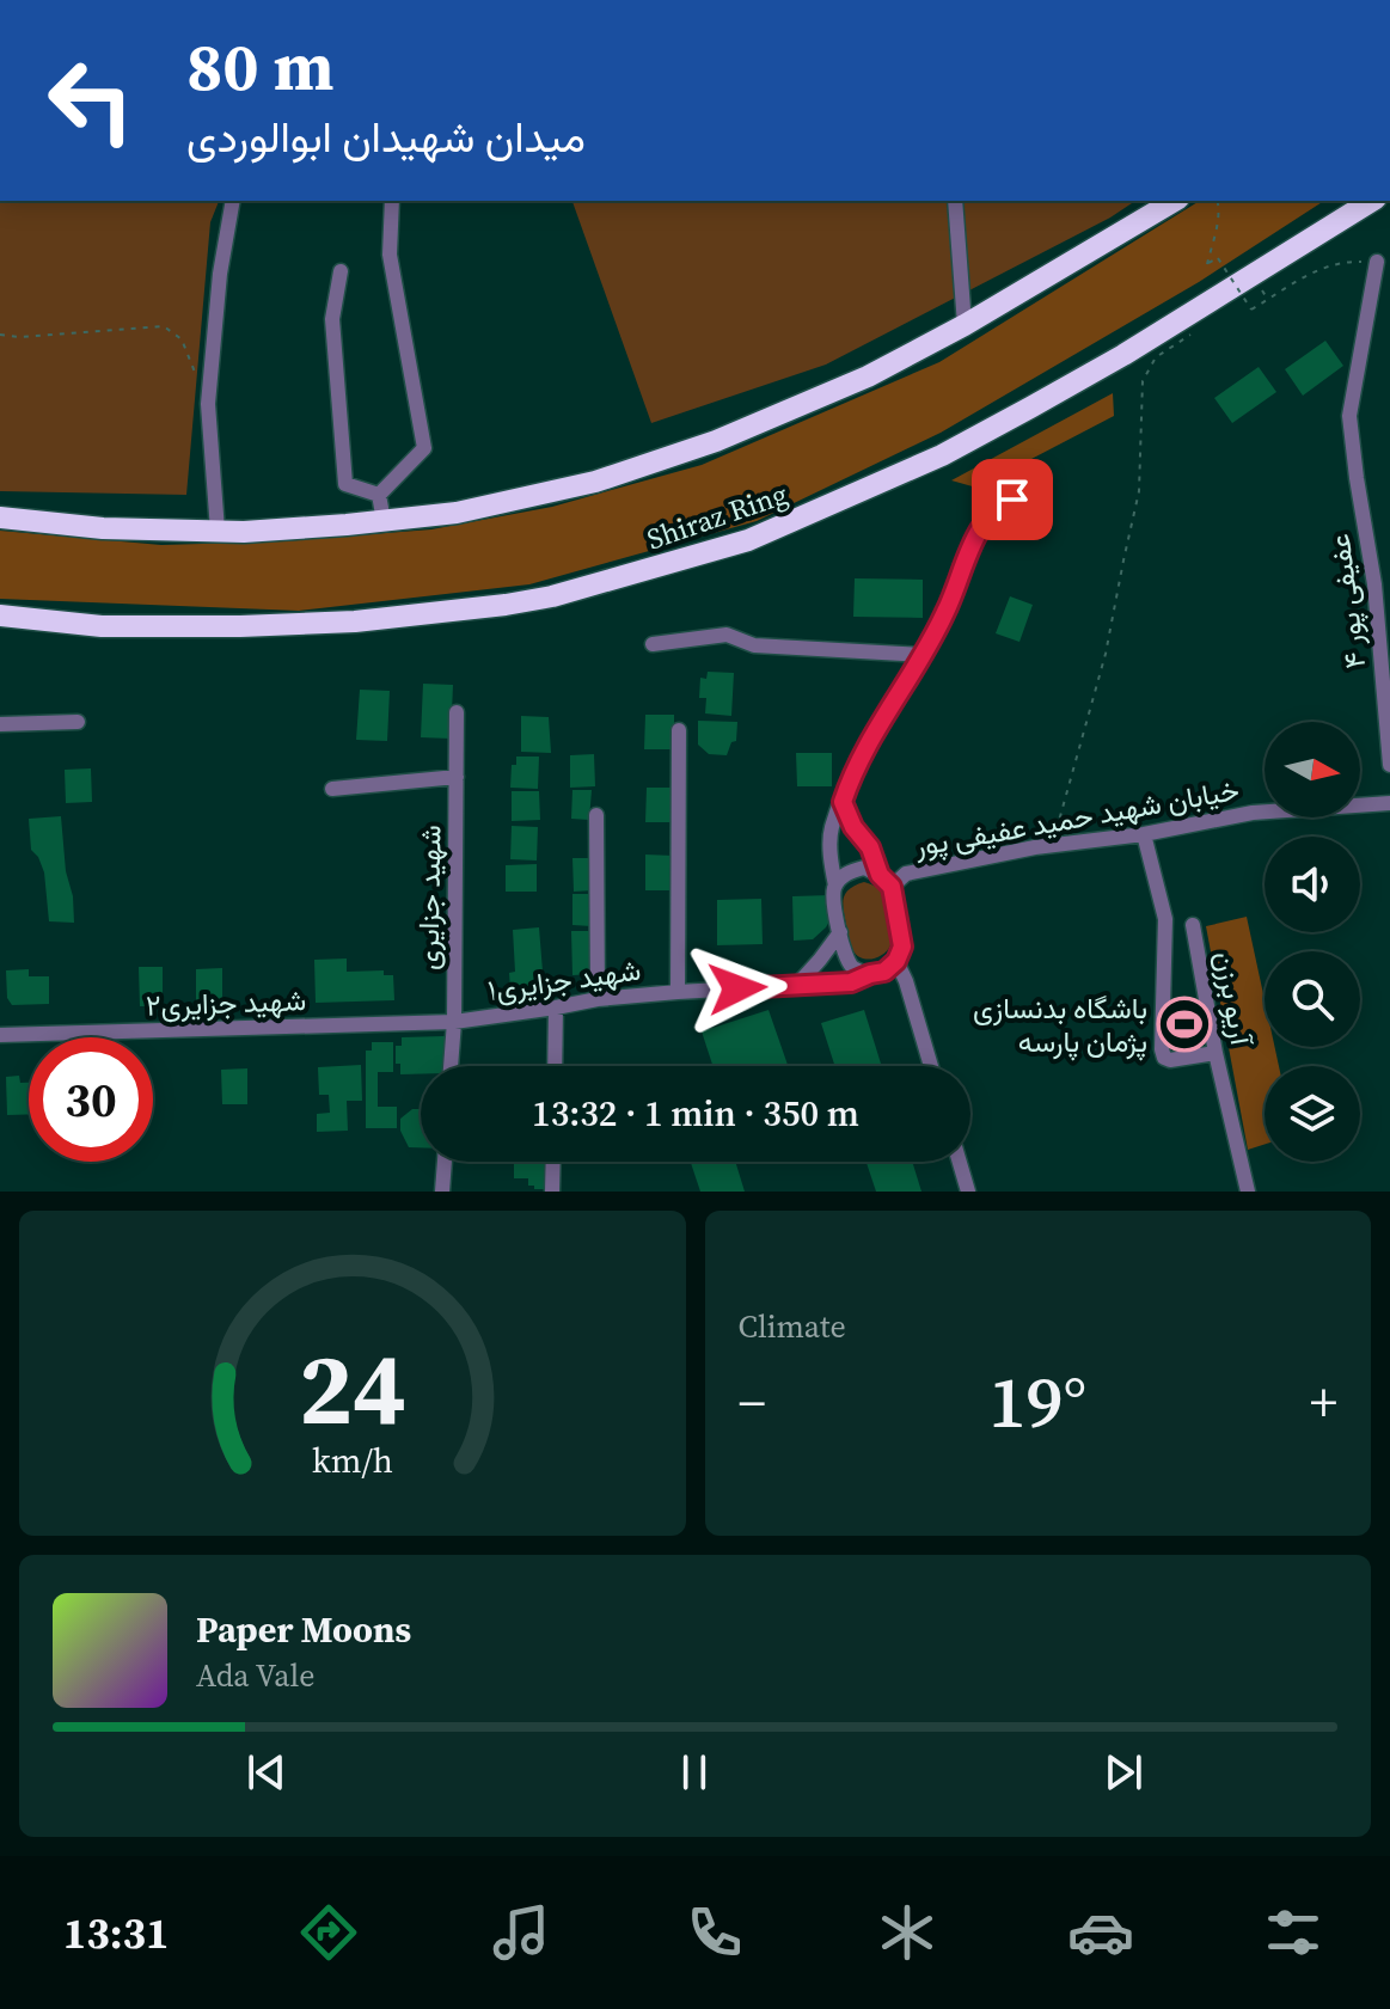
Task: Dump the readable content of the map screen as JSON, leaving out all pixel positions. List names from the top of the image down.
{
  "streets": {
    "highway": ["Shiraz Ring"],
    "street": [
      "عفیفی پور ۴",
      "خیابان شهید حمید عفیفی پور",
      "شهید جزایری",
      "شهید جزایری۱",
      "آریو برزن",
      "شهید جزایری۲"
    ]
  },
  "crossings": [
    ["خیابان شهید حمید عفیفی پور", "شهید جزایری۱"],
    ["شهید جزایری", "شهید جزایری۱"],
    ["شهید جزایری", "شهید جزایری۲"],
    ["شهید جزایری۱", "شهید جزایری۲"]
  ],
  "places": {
    "sports": ["باشگاه بدنسازی پژمان پارسه"]
  },
  "north": "right",
  "page": {
    "turn": ["80 m", "میدان شهیدان ابوالوردی"],
    "limit": "30",
    "trip": "13:32 · 1 min · 350 m",
    "tile": "Climate",
    "heat": ["−", "19°", "+"],
    "song": ["Paper Moons", "Ada Vale"],
    "tabs": "13:31",
    "gauge": ["24", "km/h"]
  }
}
